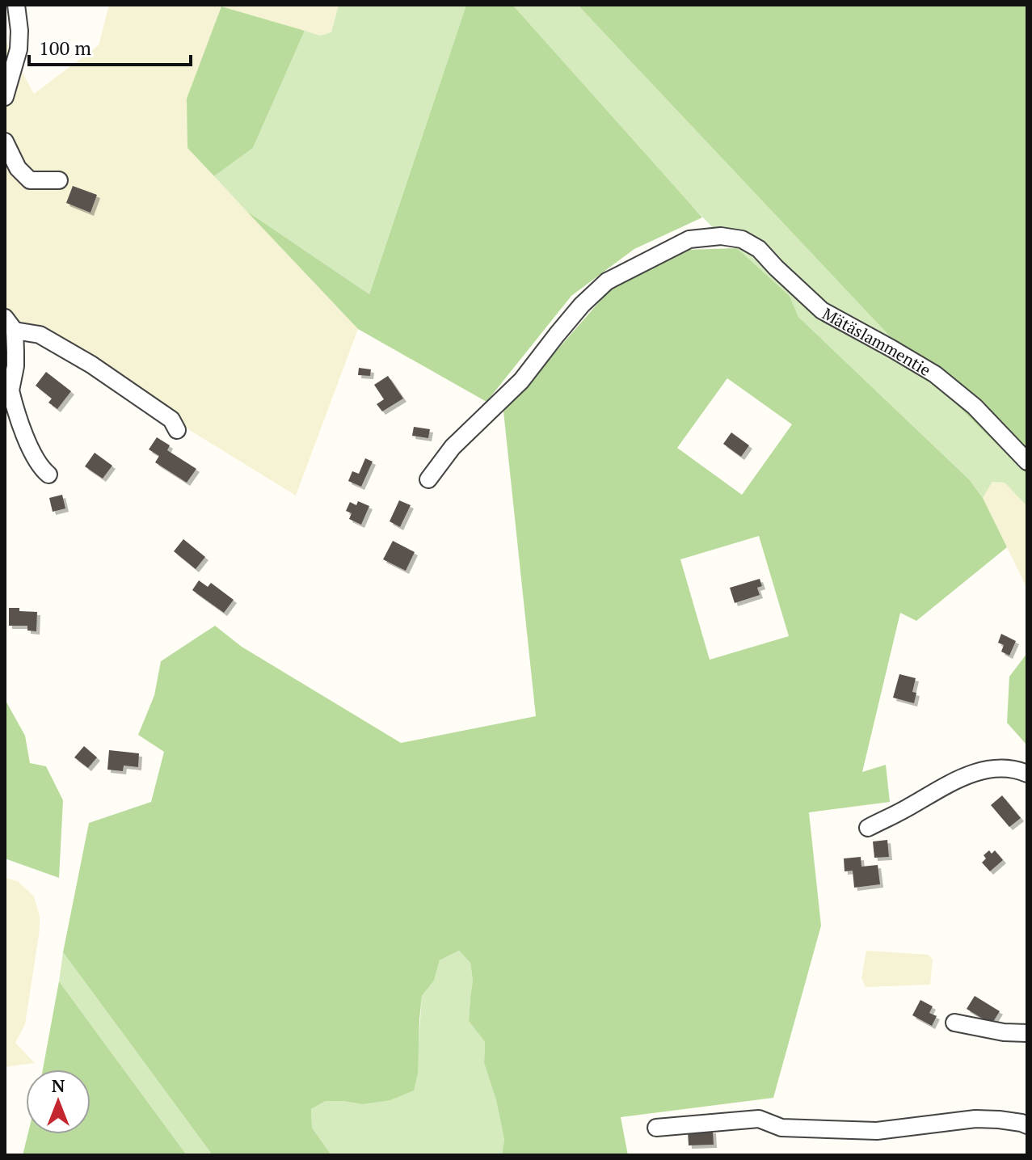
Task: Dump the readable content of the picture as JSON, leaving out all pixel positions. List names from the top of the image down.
{
  "streets": {
    "street": ["Mätäslammentie"]
  },
  "scale_bar": "100 m",
  "north": "top"
}
